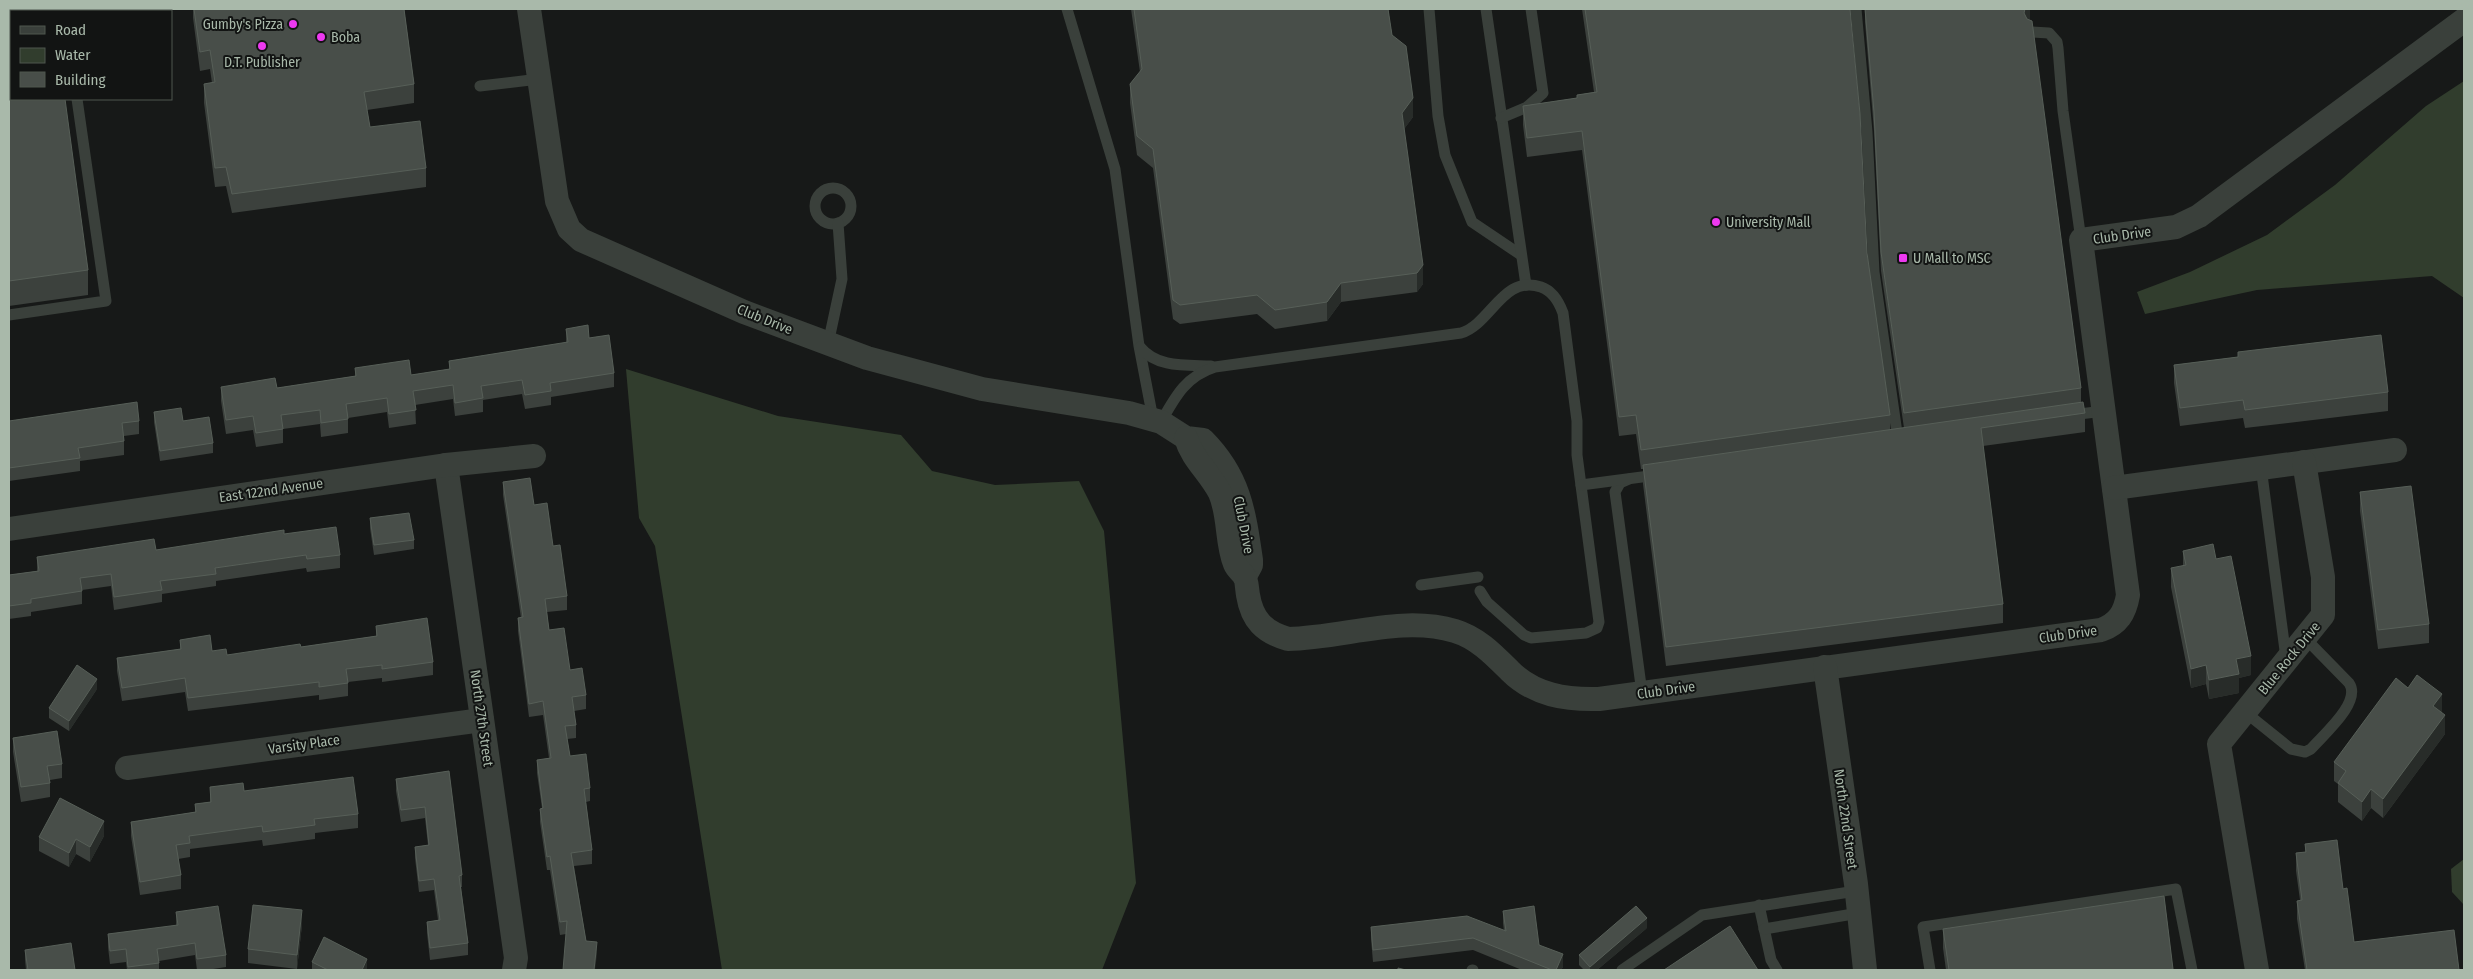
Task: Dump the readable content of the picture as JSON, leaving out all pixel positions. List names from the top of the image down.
{
  "streets": {
    "street": [
      "Club Drive",
      "East 122nd Avenue",
      "Blue Rock Drive",
      "North 27th Street",
      "Varsity Place",
      "North 22nd Street"
    ]
  },
  "crossings": [
    ["Club Drive", "North 22nd Street"],
    ["East 122nd Avenue", "North 27th Street"],
    ["North 27th Street", "Varsity Place"]
  ],
  "places": {
    "other": [
      "Gumby's Pizza",
      "Boba",
      "D.T. Publisher",
      "University Mall"
    ],
    "transit": ["U Mall to MSC"]
  },
  "legend": ["Road", "Water", "Building"]
}
